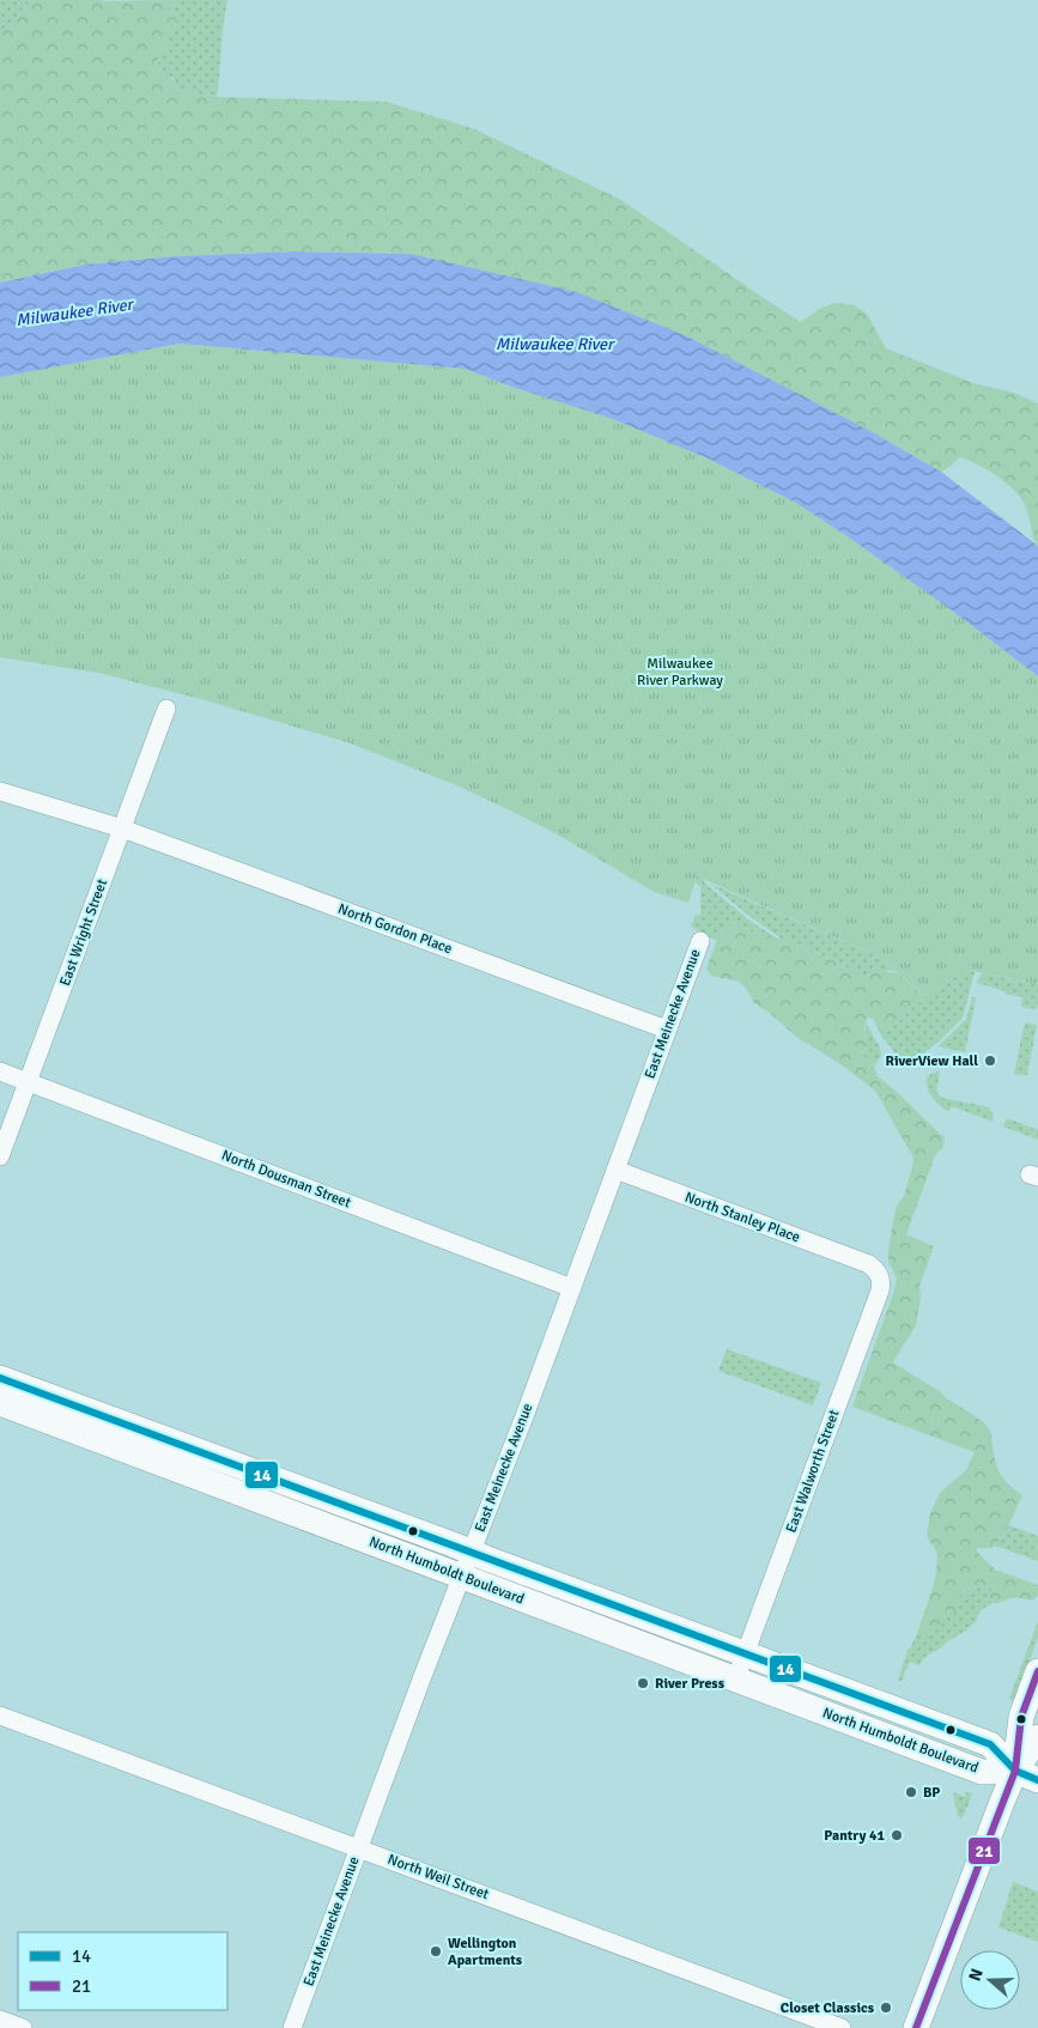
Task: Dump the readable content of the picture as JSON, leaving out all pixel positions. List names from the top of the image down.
{
  "streets": {
    "main road": ["North Humboldt Boulevard"],
    "street": [
      "North Gordon Place",
      "East Wright Street",
      "East Meinecke Avenue",
      "North Dousman Street",
      "North Stanley Place",
      "East Walworth Street",
      "North Weil Street"
    ]
  },
  "crossings": [
    ["North Gordon Place", "East Wright Street"],
    ["North Gordon Place", "East Meinecke Avenue"],
    ["East Wright Street", "North Dousman Street"],
    ["East Meinecke Avenue", "North Dousman Street"],
    ["East Meinecke Avenue", "North Stanley Place"],
    ["East Meinecke Avenue", "North Humboldt Boulevard"],
    ["East Meinecke Avenue", "North Weil Street"],
    ["North Stanley Place", "East Walworth Street"],
    ["East Walworth Street", "North Humboldt Boulevard"]
  ],
  "water": ["Milwaukee River"],
  "parks": ["Milwaukee River Parkway"],
  "places": [
    "RiverView Hall",
    "River Press",
    "BP",
    "Pantry 41",
    "Wellington Apartments",
    "Closet Classics"
  ],
  "lines": ["transit line 14", "transit line 21"],
  "legend": ["14", "21"],
  "north": "left"
}
